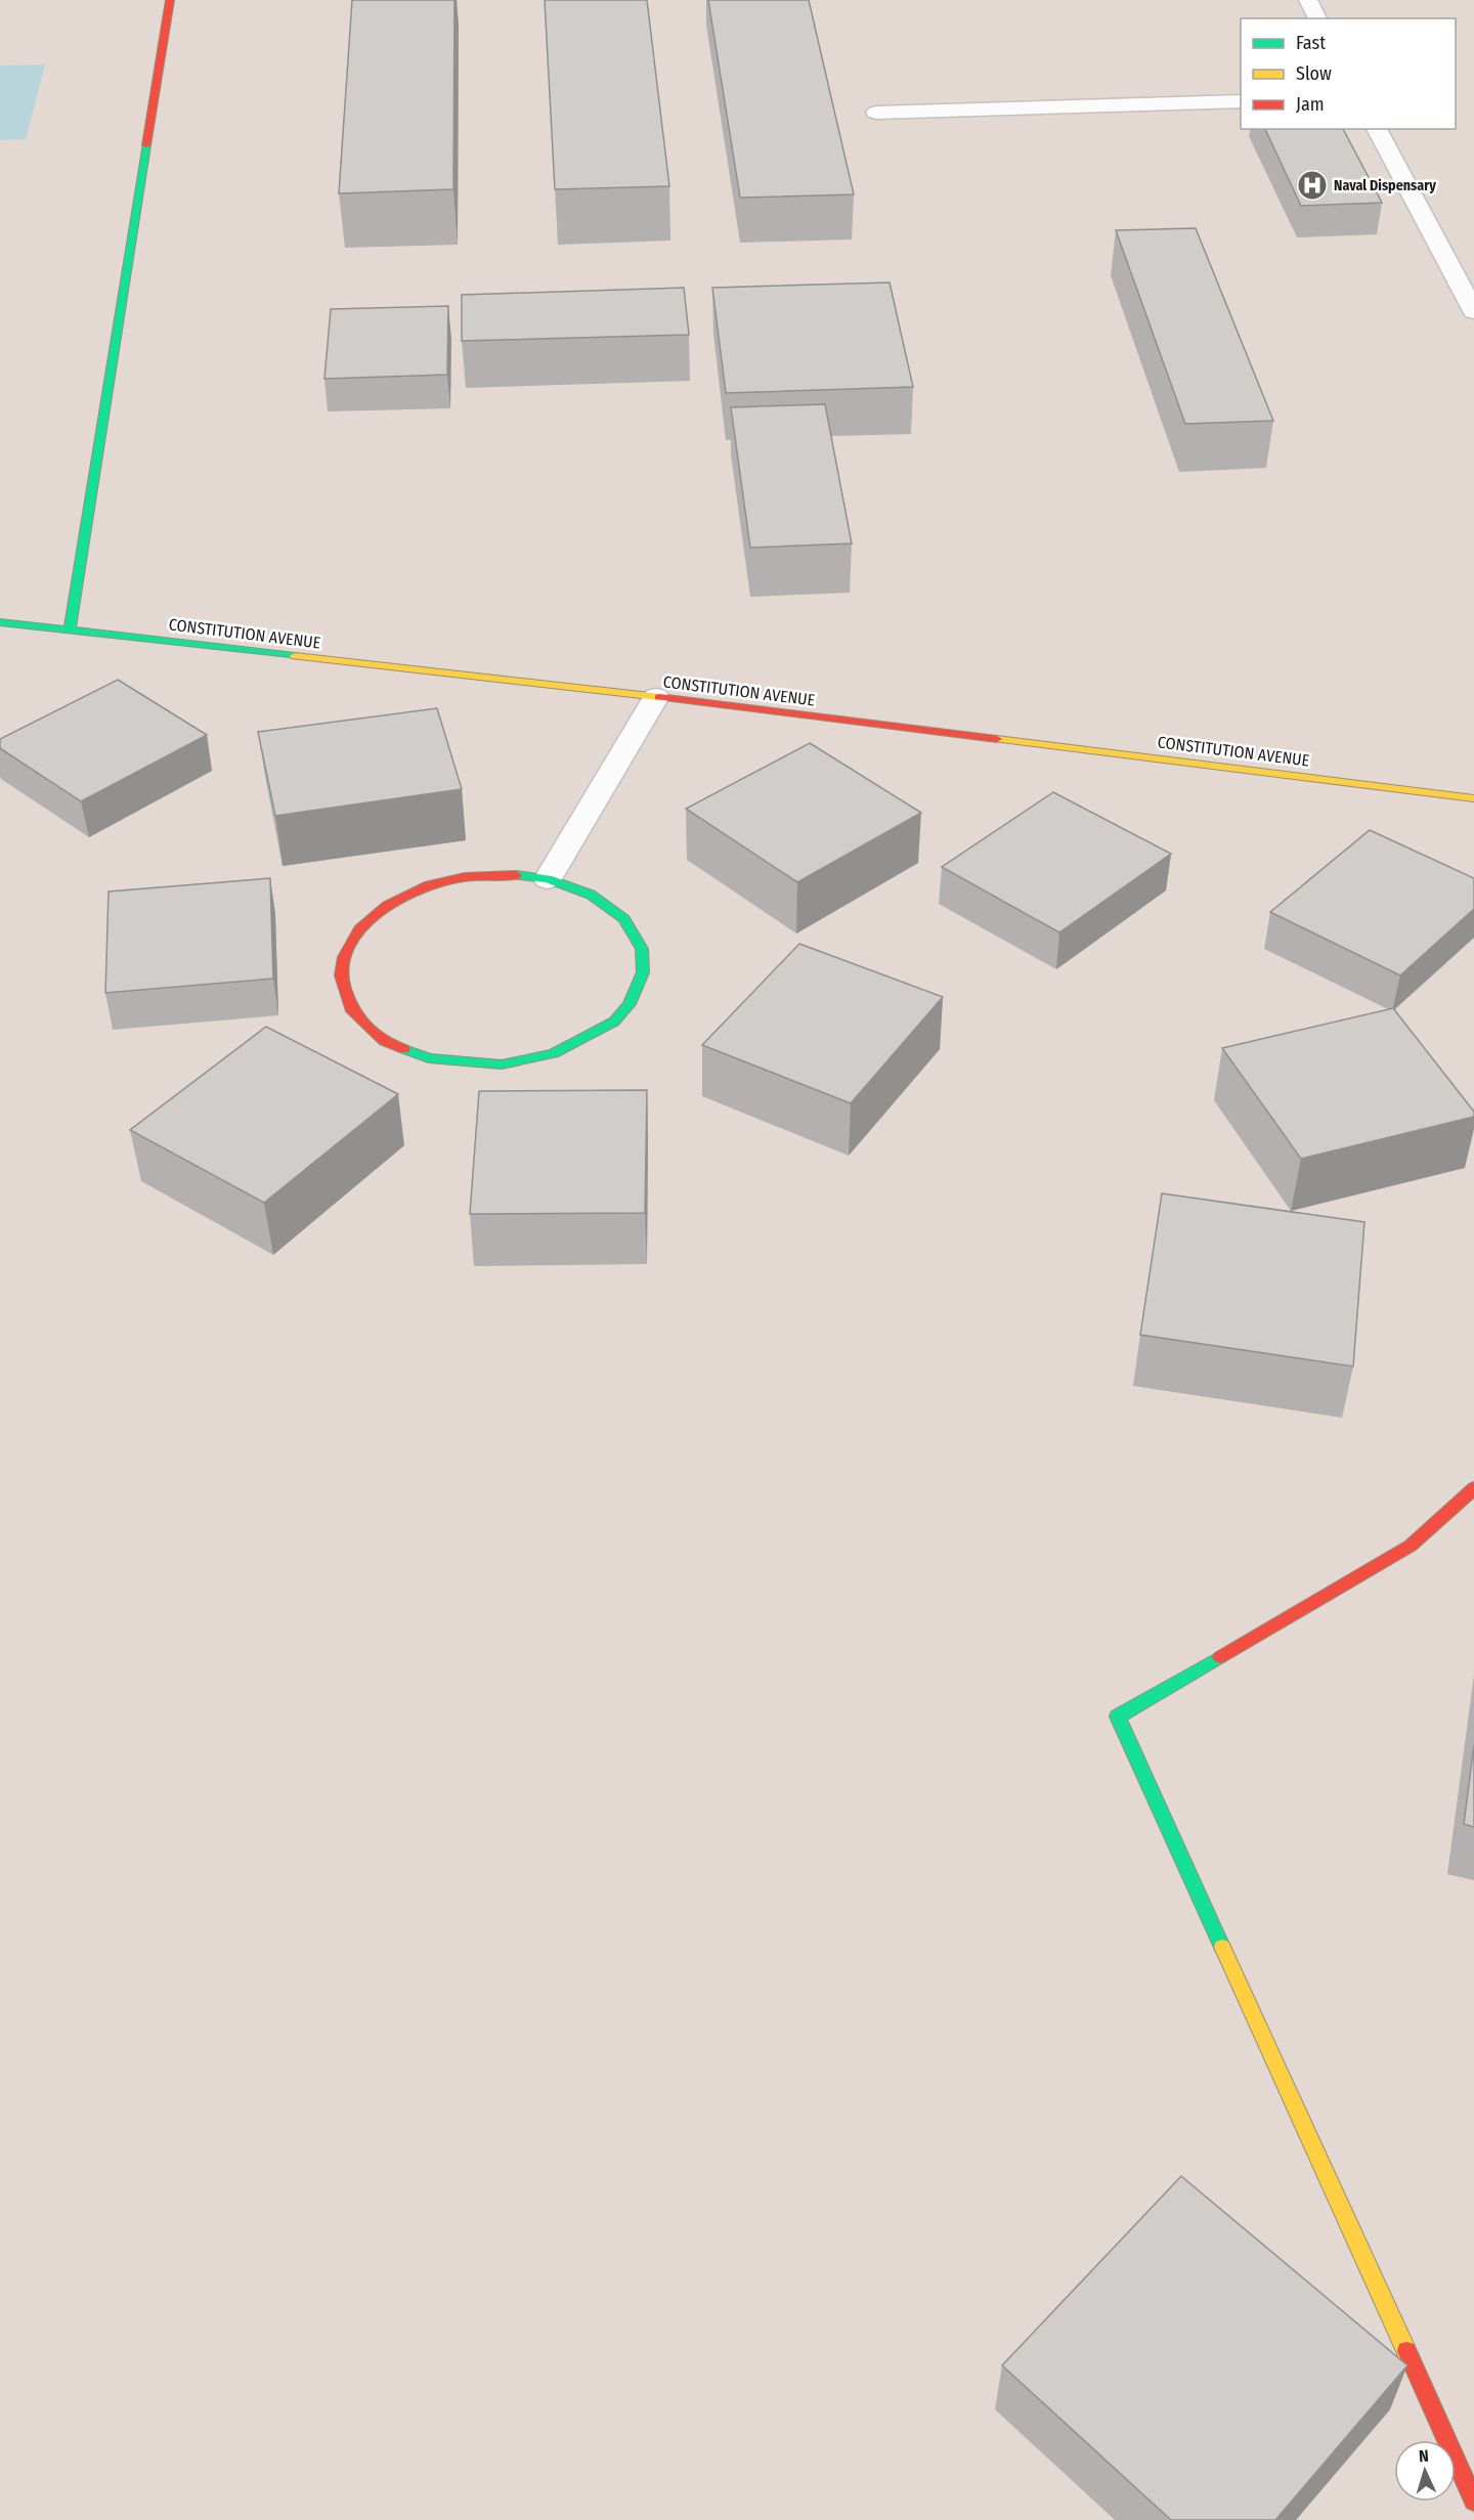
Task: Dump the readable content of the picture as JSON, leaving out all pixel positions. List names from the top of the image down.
{
  "streets": {
    "street": ["CONSTITUTION AVENUE"]
  },
  "places": {
    "hospital": ["Naval Dispensary"]
  },
  "legend": ["Fast", "Slow", "Jam"],
  "north": "top"
}
